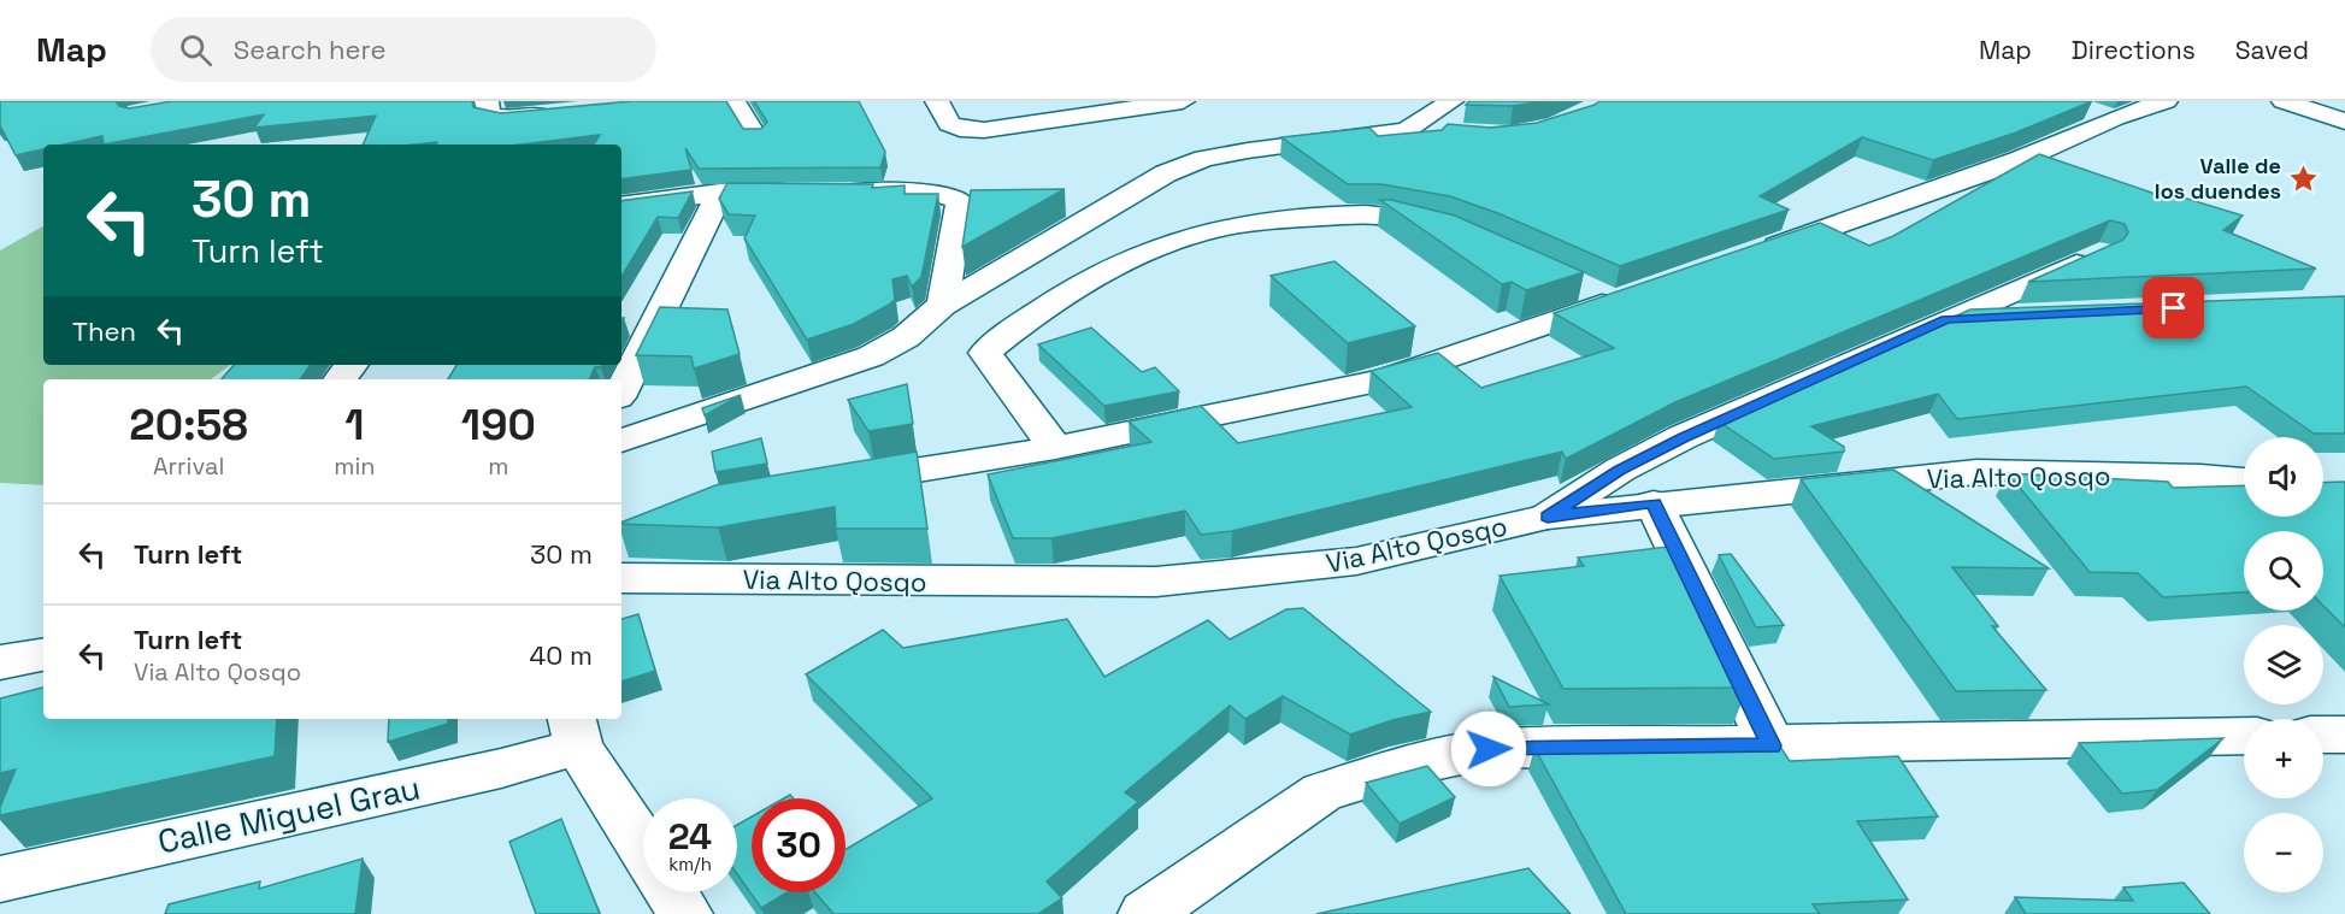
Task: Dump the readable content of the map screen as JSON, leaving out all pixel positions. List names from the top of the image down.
{
  "streets": {
    "street": ["Via Alto Qosqo", "Calle Miguel Grau"]
  },
  "places": {
    "place": ["Valle de los duendes"]
  },
  "page": {
    "header": "Map",
    "search": "Search here",
    "nav": ["Map", "Directions", "Saved"],
    "turn": ["30 m", "Turn left"],
    "then": "Then",
    "eta": [
      "20:58",
      "Arrival",
      "1",
      "min",
      "190",
      "m"
    ],
    "map_buttons": ["+", "−"],
    "list": [
      {
        "name": "Turn left",
        "value": "30 m"
      },
      {
        "name": "Turn left",
        "note": "Via Alto Qosqo",
        "value": "40 m"
      }
    ],
    "speed": "24 km/h",
    "limit": "30"
  }
}
